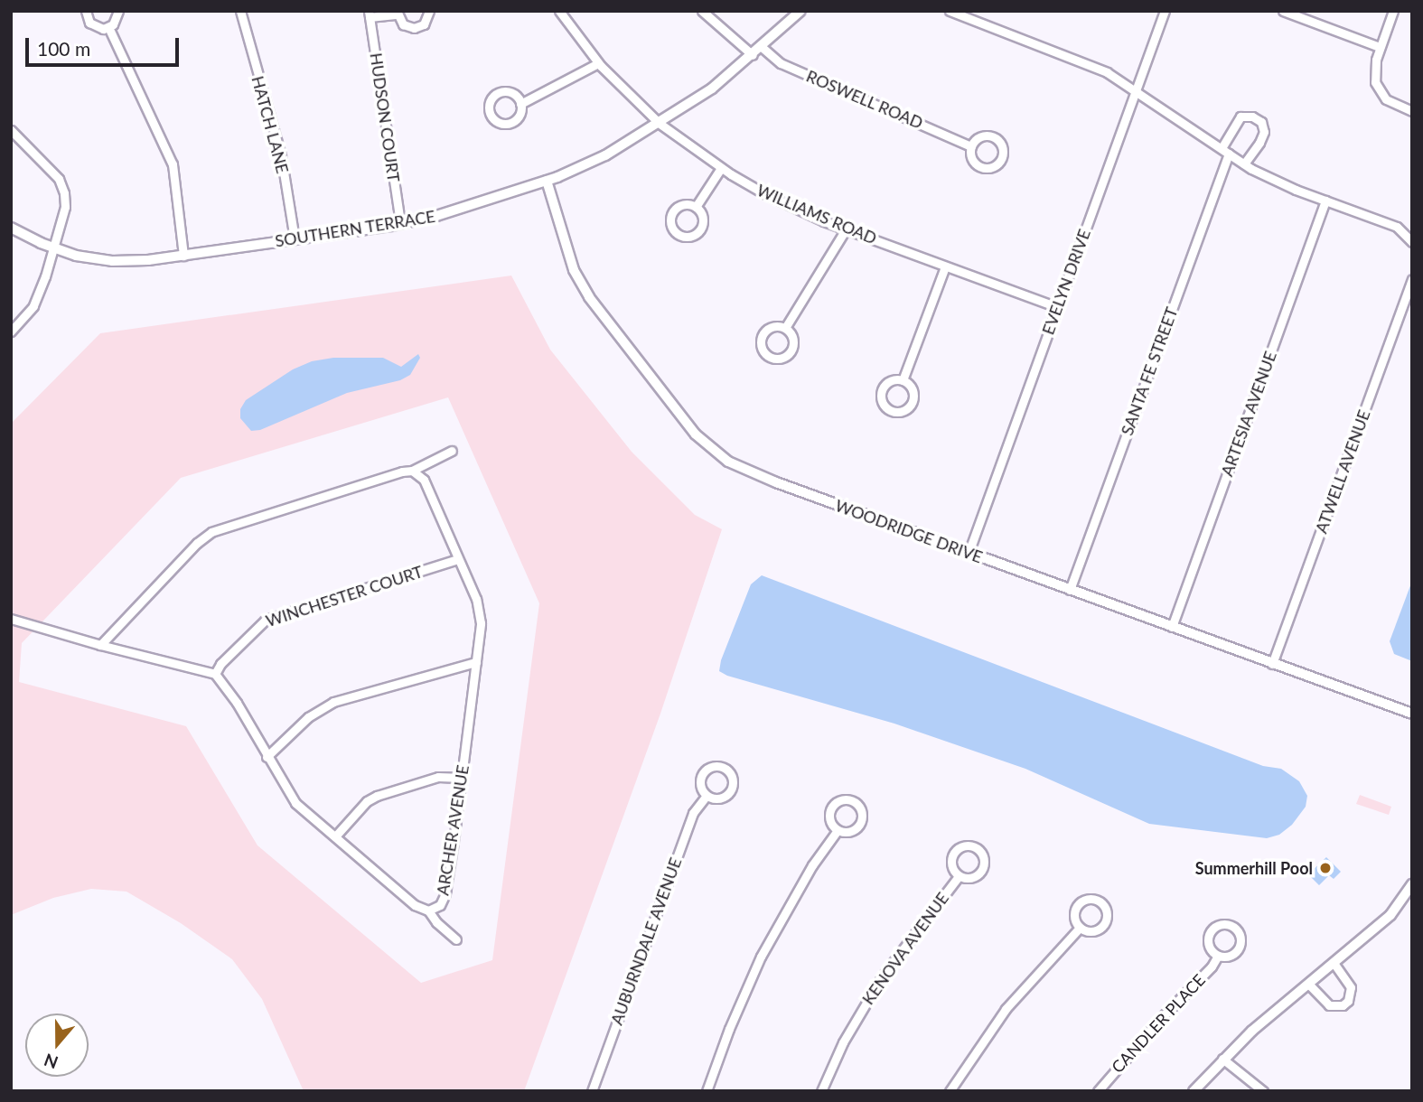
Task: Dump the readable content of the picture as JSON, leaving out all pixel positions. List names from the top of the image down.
{
  "streets": {
    "street": [
      "ROSWELL ROAD",
      "HUDSON COURT",
      "HATCH LANE",
      "WILLIAMS ROAD",
      "SOUTHERN TERRACE",
      "EVELYN DRIVE",
      "SANTA FE STREET",
      "ARTESIA AVENUE",
      "ATWELL AVENUE",
      "WOODRIDGE DRIVE",
      "WINCHESTER COURT",
      "ARCHER AVENUE",
      "AUBURNDALE AVENUE",
      "KENOVA AVENUE",
      "CANDLER PLACE"
    ]
  },
  "crossings": [
    ["ROSWELL ROAD", "SOUTHERN TERRACE"],
    ["HUDSON COURT", "SOUTHERN TERRACE"],
    ["HATCH LANE", "SOUTHERN TERRACE"],
    ["WILLIAMS ROAD", "SOUTHERN TERRACE"],
    ["WILLIAMS ROAD", "EVELYN DRIVE"],
    ["SOUTHERN TERRACE", "WOODRIDGE DRIVE"],
    ["EVELYN DRIVE", "WOODRIDGE DRIVE"],
    ["SANTA FE STREET", "WOODRIDGE DRIVE"],
    ["ARTESIA AVENUE", "WOODRIDGE DRIVE"],
    ["ATWELL AVENUE", "WOODRIDGE DRIVE"],
    ["WINCHESTER COURT", "ARCHER AVENUE"]
  ],
  "places": ["Summerhill Pool"],
  "scale_bar": "100 m",
  "north": "bottom"
}
